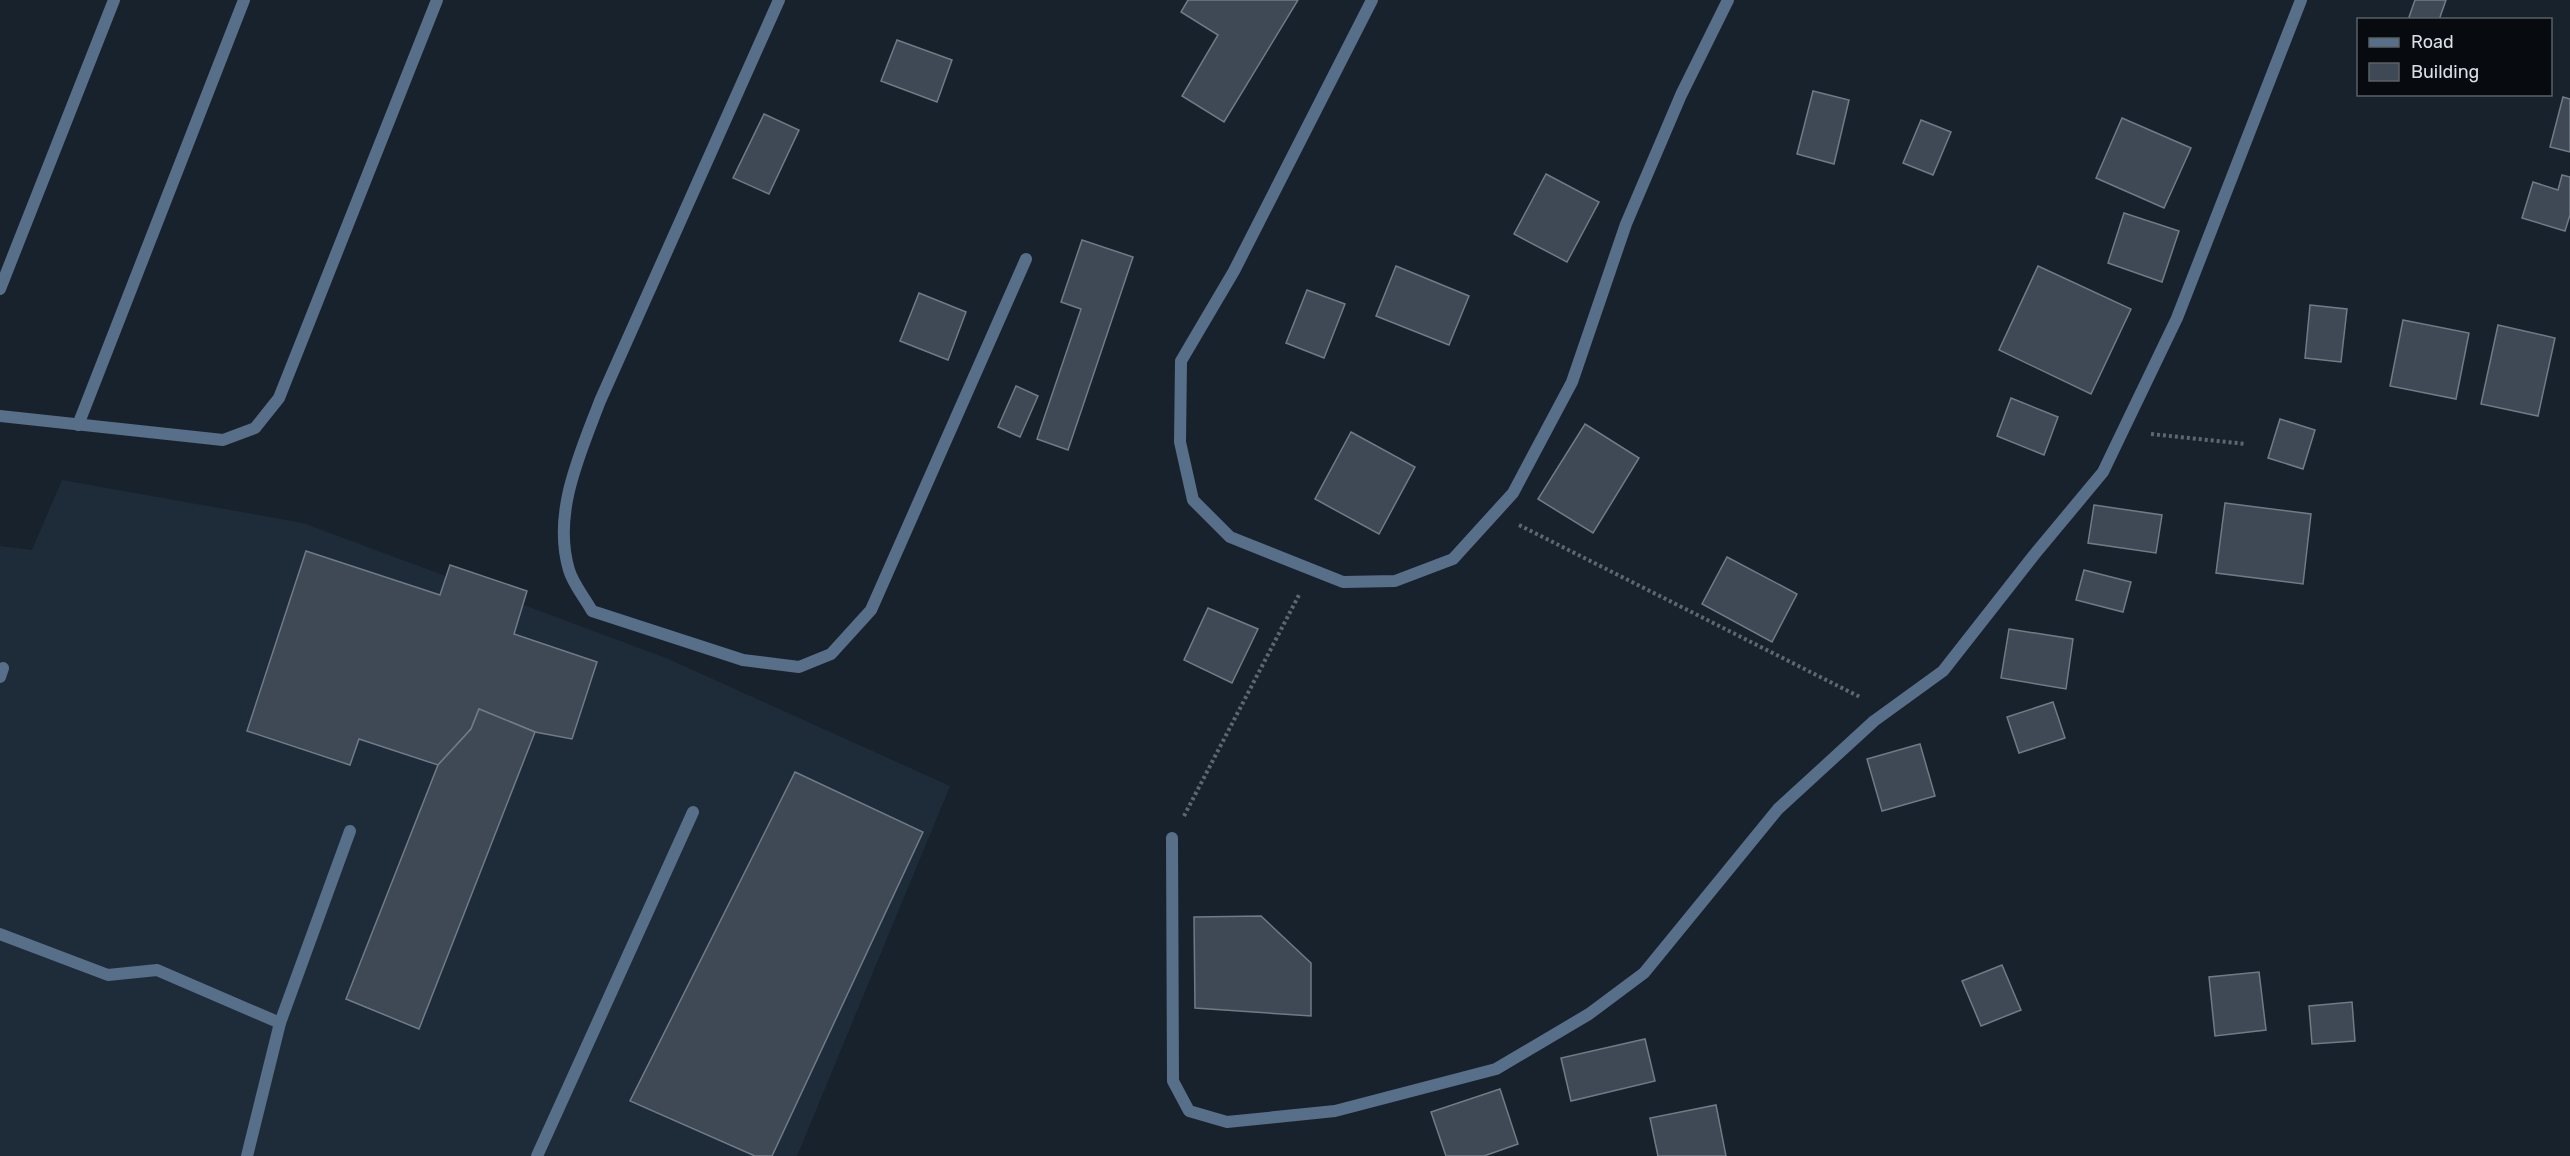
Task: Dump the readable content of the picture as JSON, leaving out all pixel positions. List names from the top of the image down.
{
  "legend": ["Road", "Building"]
}
